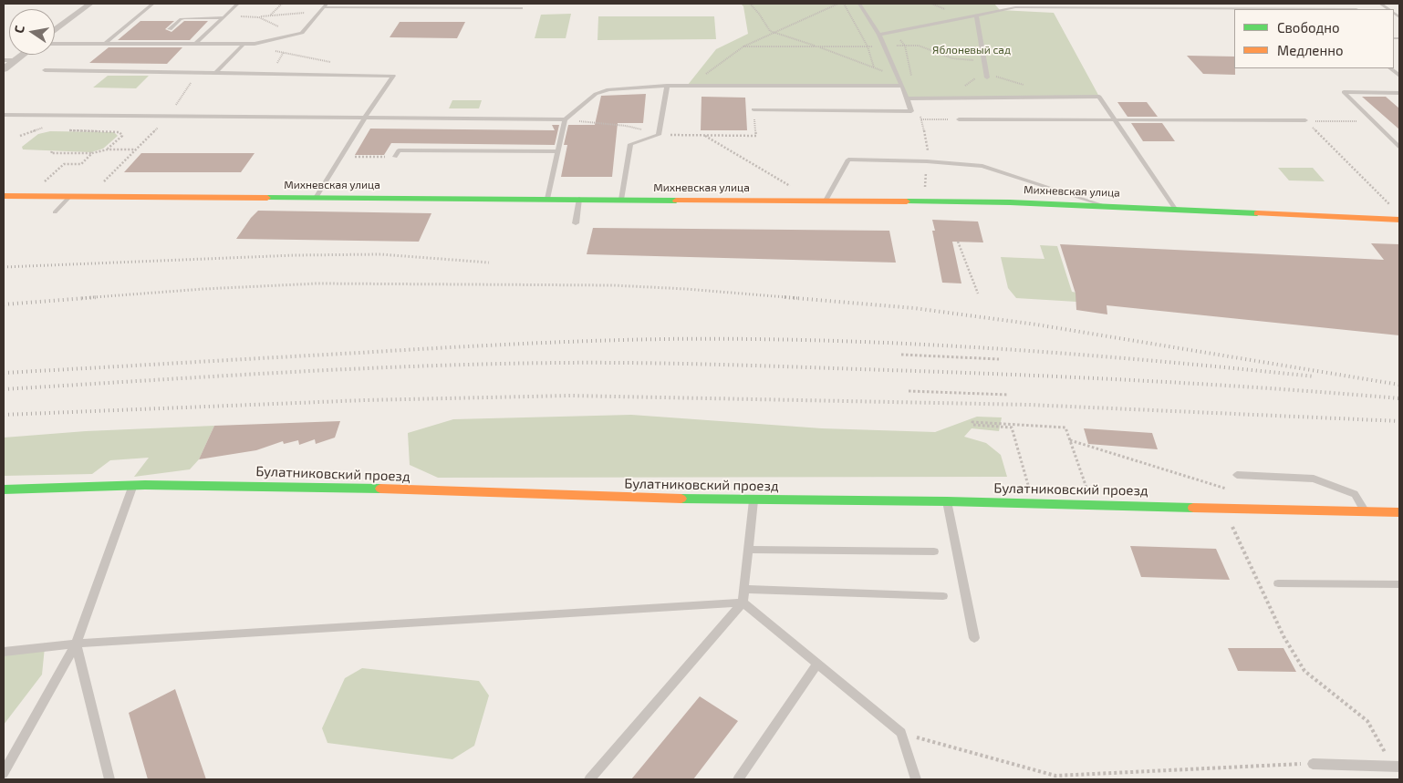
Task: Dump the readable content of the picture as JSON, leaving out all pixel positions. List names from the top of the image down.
{
  "streets": {
    "street": ["Михневская улица", "Булатниковский проезд"]
  },
  "parks": ["Яблоневый сад"],
  "legend": ["Свободно", "Медленно"],
  "north": "left"
}
